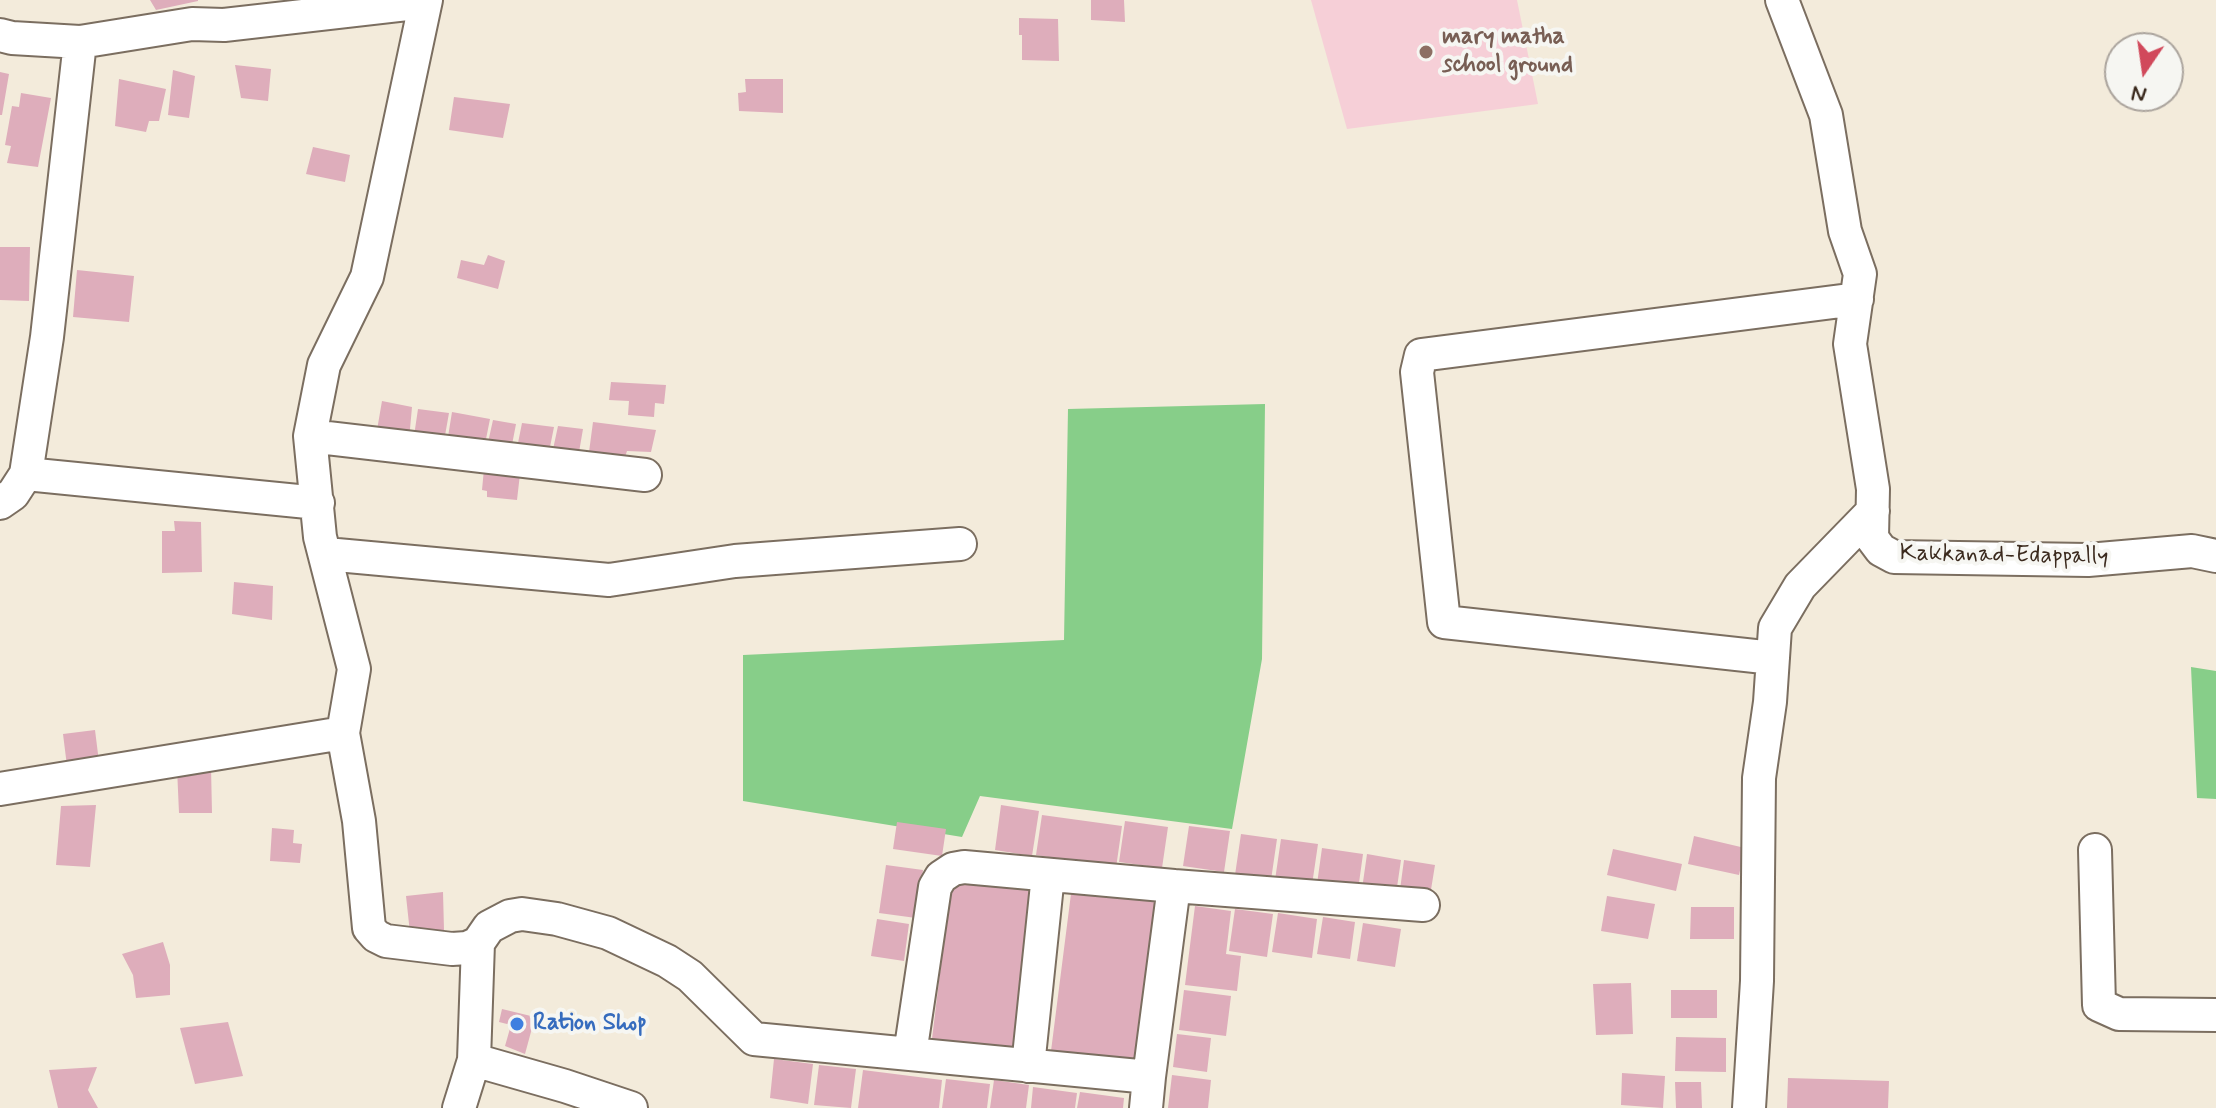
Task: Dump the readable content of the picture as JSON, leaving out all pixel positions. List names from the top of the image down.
{
  "streets": {
    "street": ["Kakkanad-Edappally"]
  },
  "places": ["mary matha school ground", "Ration Shop"],
  "north": "bottom"
}
